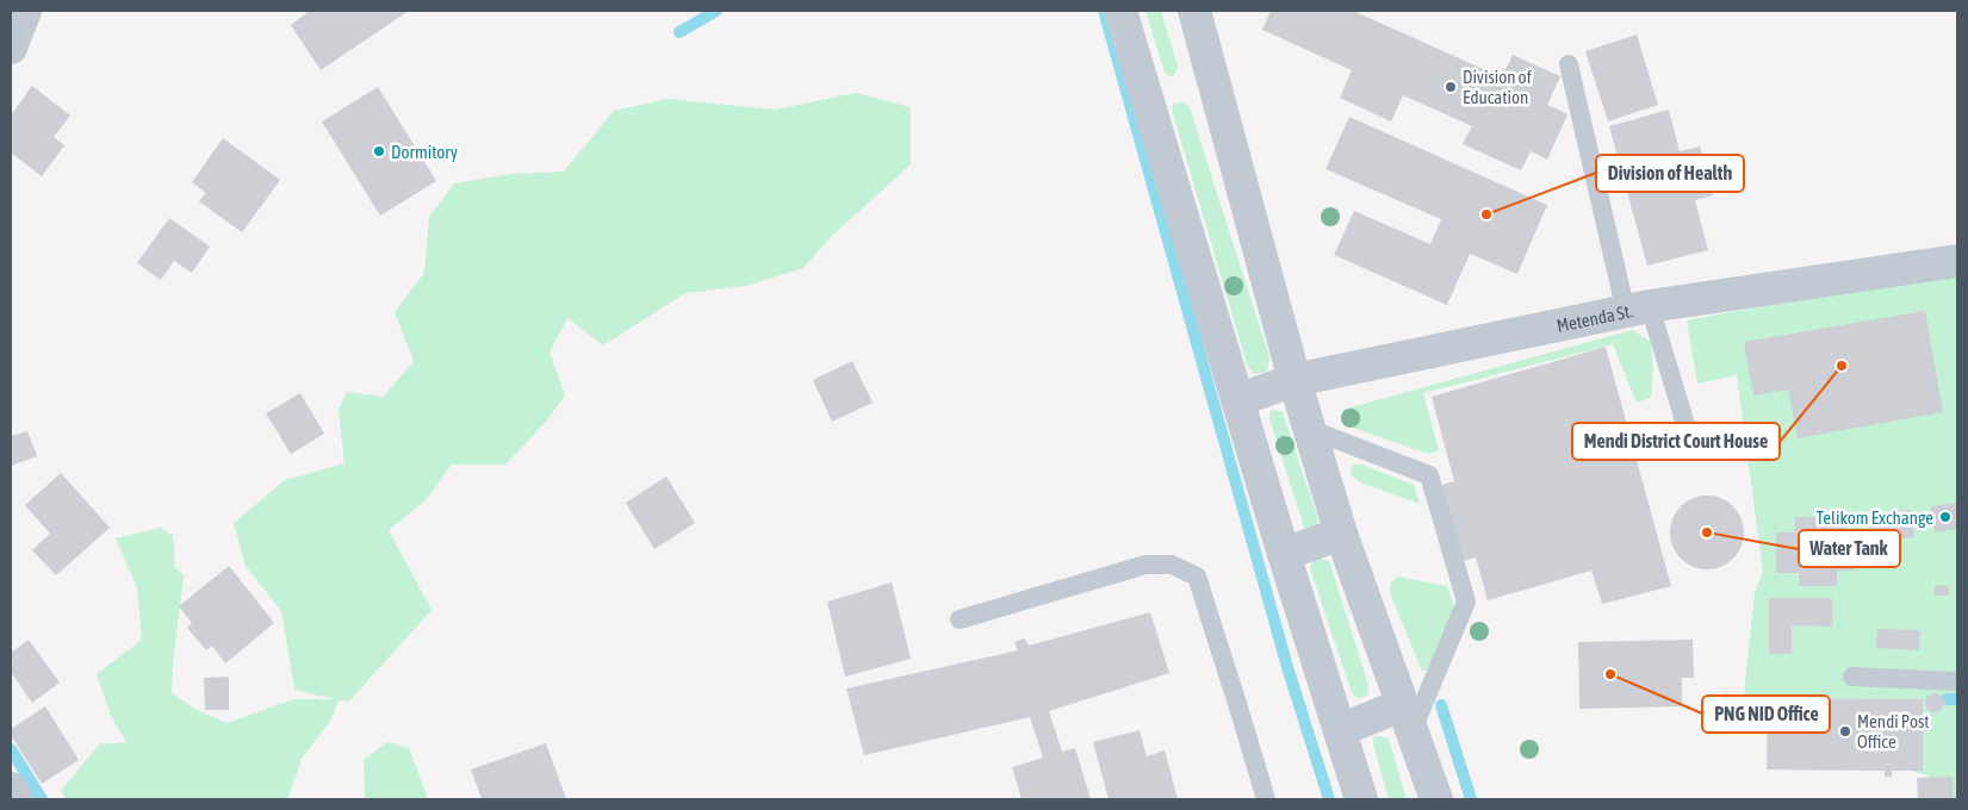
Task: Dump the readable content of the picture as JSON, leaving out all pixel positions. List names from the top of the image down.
{
  "streets": {
    "street": ["Metenda St."]
  },
  "places": [
    "Division of Education",
    "Dormitory",
    "Division of Health",
    "Mendi District Court House",
    "Telikom Exchange",
    "Water Tank",
    "PNG NID Office",
    "Mendi Post Office"
  ]
}
